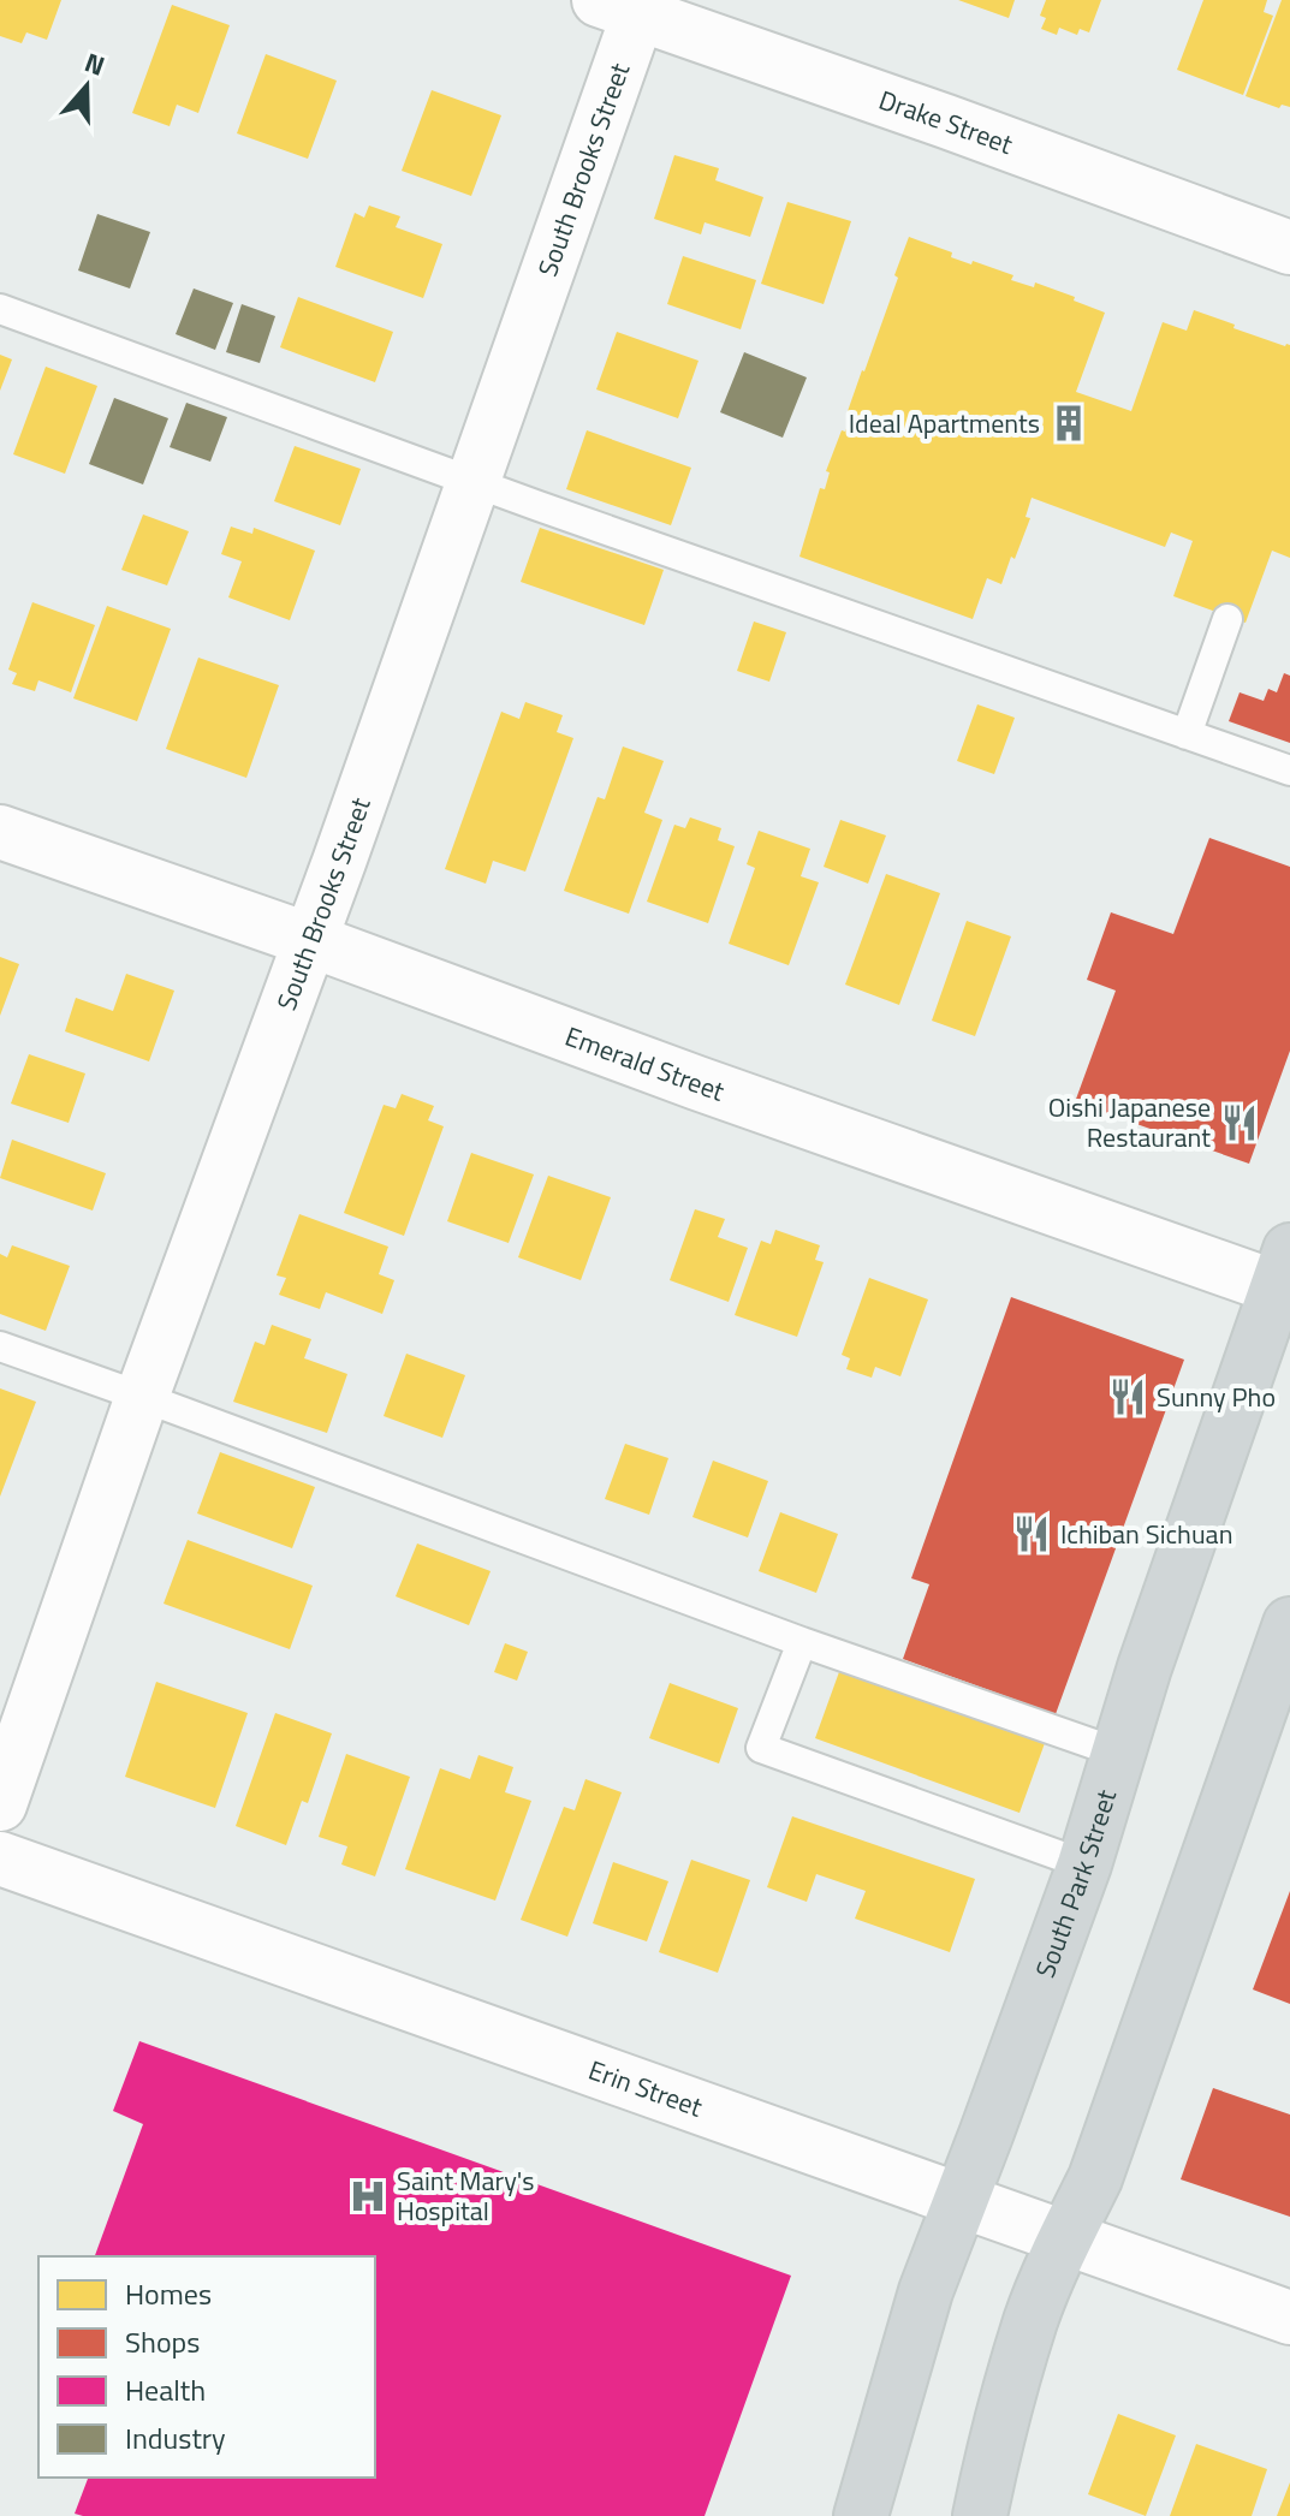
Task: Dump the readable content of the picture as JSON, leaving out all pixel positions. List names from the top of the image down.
{
  "streets": {
    "main road": ["South Park Street"],
    "street": [
      "Drake Street",
      "South Brooks Street",
      "Emerald Street",
      "Erin Street"
    ]
  },
  "crossings": [
    ["Drake Street", "South Brooks Street"],
    ["South Brooks Street", "Emerald Street"],
    ["Emerald Street", "South Park Street"],
    ["South Park Street", "Erin Street"]
  ],
  "places": {
    "building": ["Ideal Apartments"],
    "restaurant": ["Oishi Japanese Restaurant", "Sunny Pho", "Ichiban Sichuan"],
    "hospital": ["Saint Mary's Hospital"]
  },
  "legend": [
    "Homes",
    "Shops",
    "Health",
    "Industry"
  ],
  "north": "top"
}
